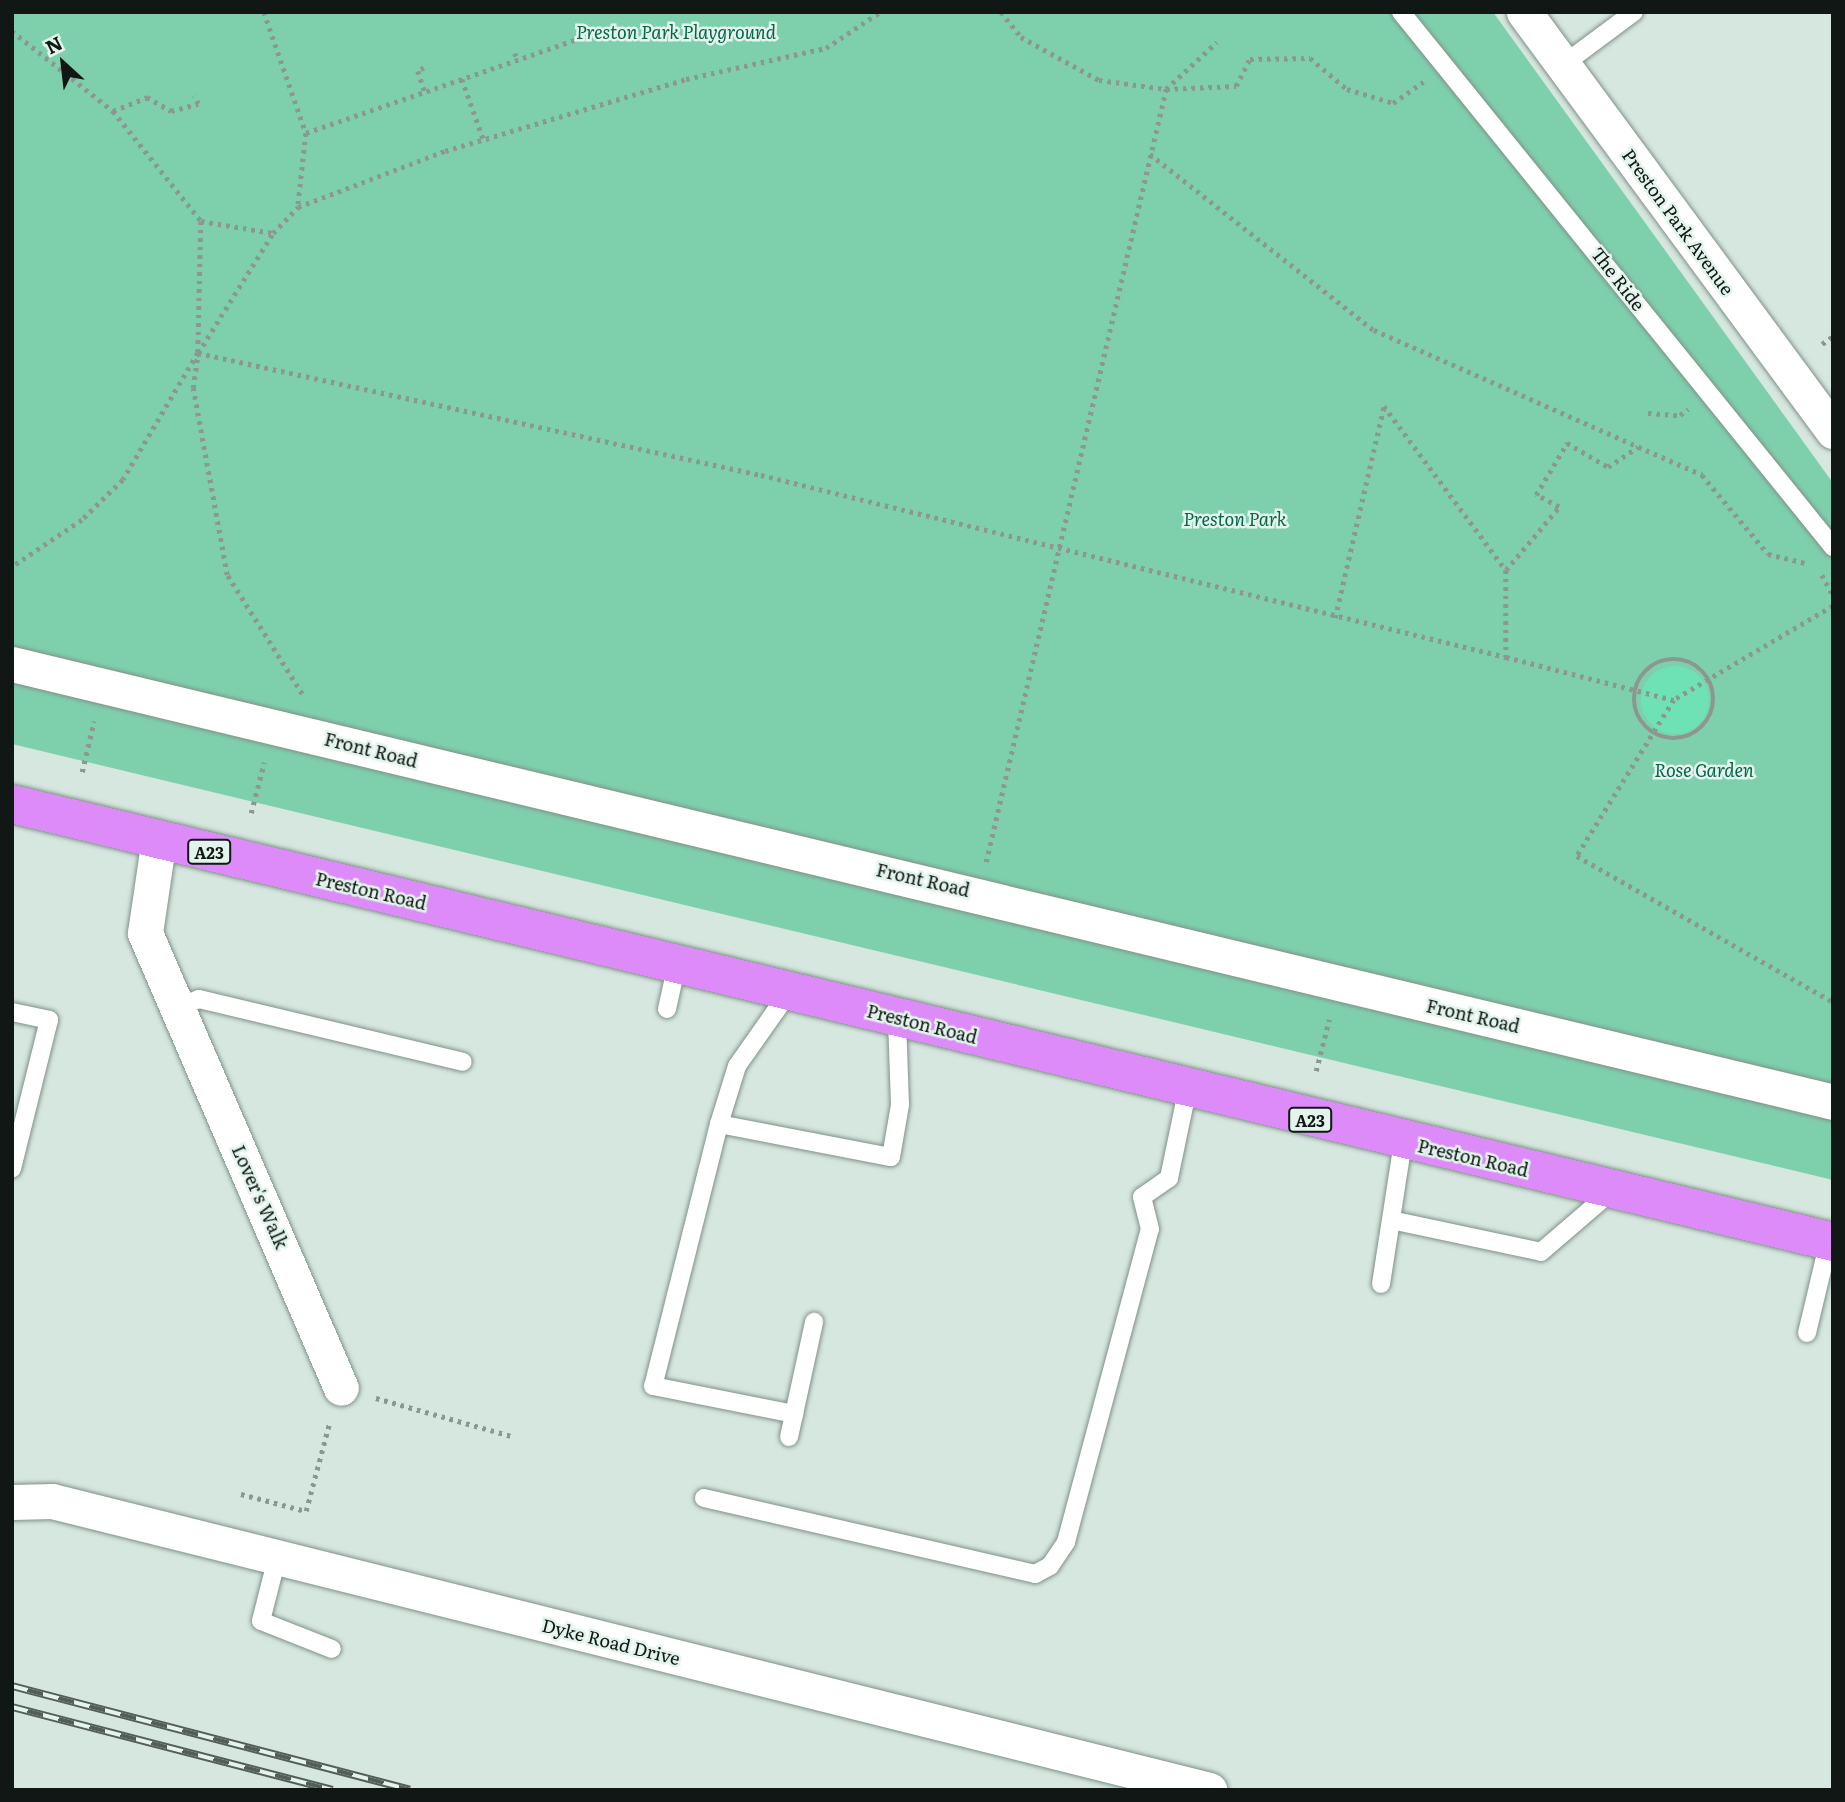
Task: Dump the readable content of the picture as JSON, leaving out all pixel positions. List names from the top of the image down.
{
  "streets": {
    "highway": ["A23", "Preston Road"],
    "street": [
      "Preston Park Avenue",
      "Front Road",
      "Lover's Walk",
      "Dyke Road Drive"
    ],
    "lane": ["The Ride"]
  },
  "crossings": [
    ["Preston Road", "Lover's Walk"]
  ],
  "parks": ["Preston Park Playground", "Preston Park", "Rose Garden"],
  "north": "top left"
}
